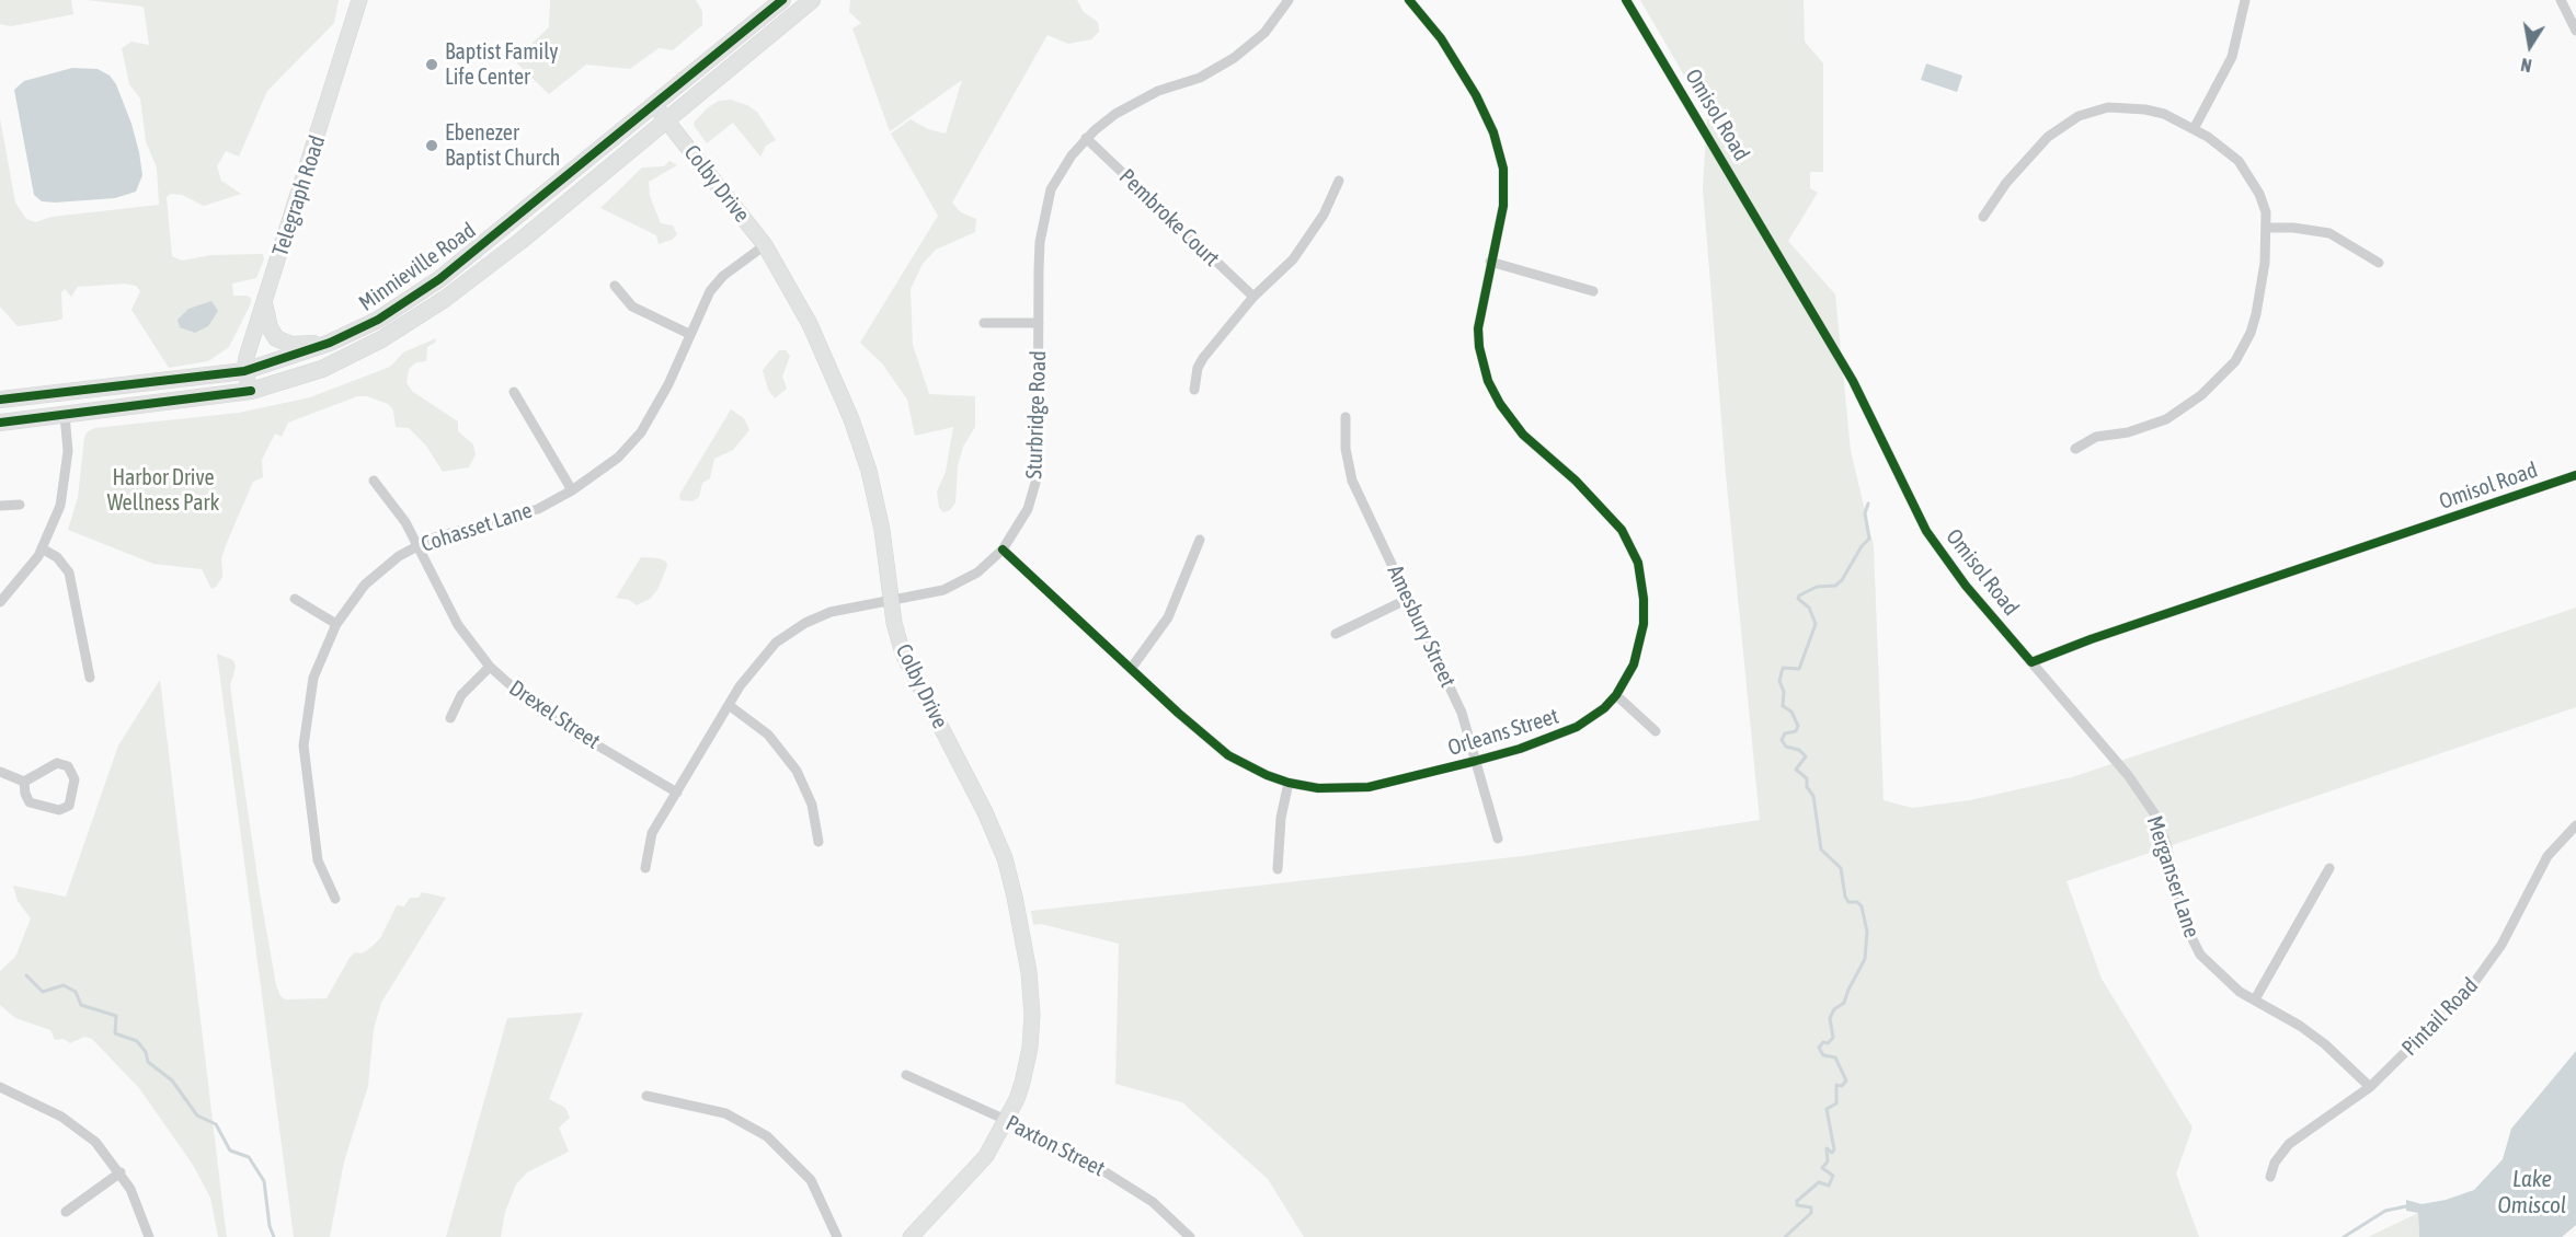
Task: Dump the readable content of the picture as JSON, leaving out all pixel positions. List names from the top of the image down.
{
  "streets": {
    "main road": ["Minnieville Road"],
    "street": [
      "Omisol Road",
      "Colby Drive",
      "Telegraph Road",
      "Pembroke Court",
      "Sturbridge Road",
      "Cohasset Lane",
      "Amesbury Street",
      "Drexel Street",
      "Orleans Street",
      "Merganser Lane",
      "Pintail Road",
      "Paxton Street"
    ]
  },
  "crossings": [
    ["Omisol Road", "Merganser Lane"],
    ["Colby Drive", "Minnieville Road"],
    ["Colby Drive", "Sturbridge Road"],
    ["Colby Drive", "Cohasset Lane"],
    ["Colby Drive", "Paxton Street"],
    ["Telegraph Road", "Minnieville Road"],
    ["Pembroke Court", "Sturbridge Road"],
    ["Sturbridge Road", "Drexel Street"],
    ["Sturbridge Road", "Orleans Street"],
    ["Cohasset Lane", "Drexel Street"],
    ["Amesbury Street", "Orleans Street"],
    ["Merganser Lane", "Pintail Road"]
  ],
  "water": ["Lake Omiscol"],
  "parks": ["Harbor Drive Wellness Park"],
  "places": ["Baptist Family Life Center", "Ebenezer Baptist Church"],
  "north": "bottom"
}
